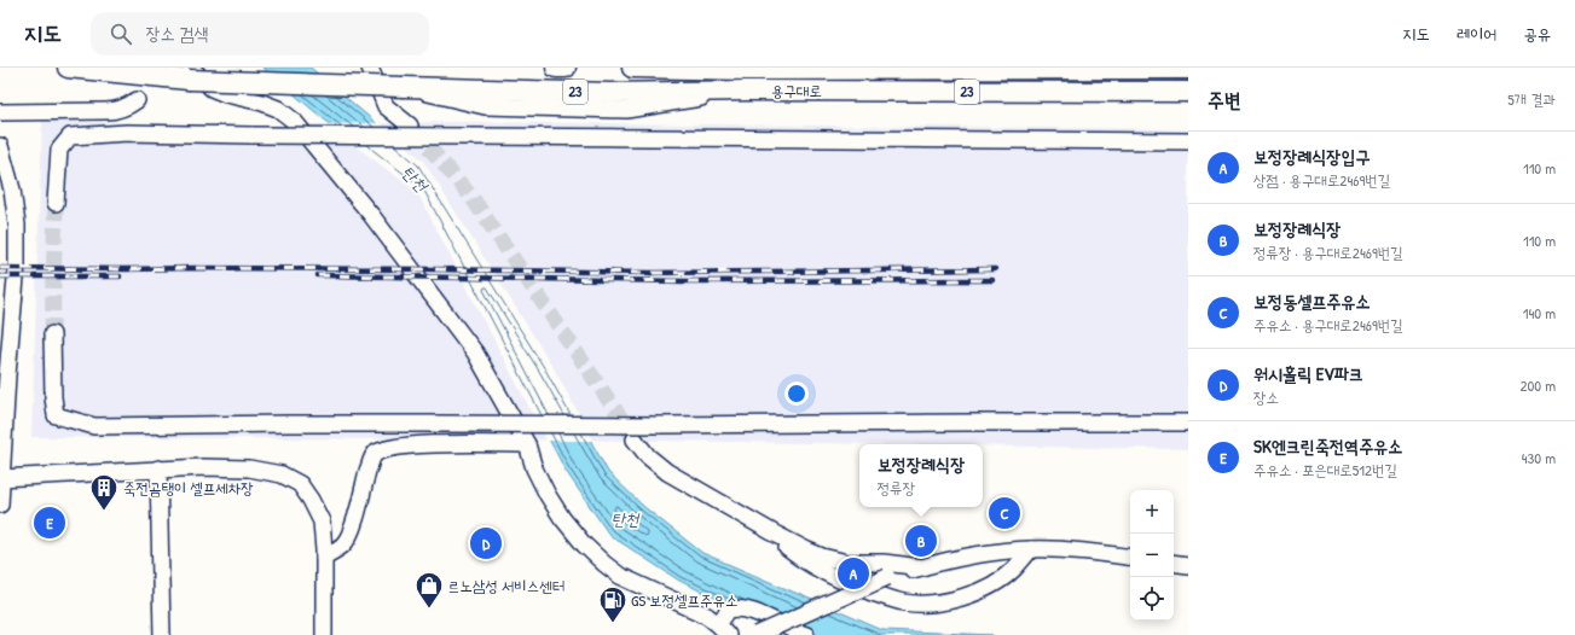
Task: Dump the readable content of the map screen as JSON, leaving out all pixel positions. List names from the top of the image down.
{
  "streets": {
    "main road": ["용구대로", "23"]
  },
  "crossings": [
    ["용구대로", "23"]
  ],
  "water": ["탄천"],
  "places": {
    "building": ["죽전곰탱이 셀프세차장"],
    "shop": ["르노삼성 서비스센터"],
    "fuel station": ["GS 보정셀프주유소"]
  },
  "page": {
    "header": "지도",
    "search": "장소 검색",
    "nav": ["지도", "레이어", "공유"],
    "heading": ["주변", "5개 결과"],
    "list": [
      {
        "mark": "A",
        "name": "보정장례식장입구",
        "note": "상점 · 용구대로2469번길",
        "value": "110 m"
      },
      {
        "mark": "B",
        "name": "보정장례식장",
        "note": "정류장 · 용구대로2469번길",
        "value": "110 m"
      },
      {
        "mark": "C",
        "name": "보정동셀프주유소",
        "note": "주유소 · 용구대로2469번길",
        "value": "140 m"
      },
      {
        "mark": "D",
        "name": "워시홀릭 EV파크",
        "note": "장소",
        "value": "200 m"
      },
      {
        "mark": "E",
        "name": "SK엔크린죽전역주유소",
        "note": "주유소 · 포은대로512번길",
        "value": "430 m"
      }
    ],
    "popup": ["보정장례식장", "정류장"],
    "map_buttons": ["+", "−"],
    "pins": [
      "C",
      "E",
      "B",
      "D",
      "A"
    ]
  }
}
